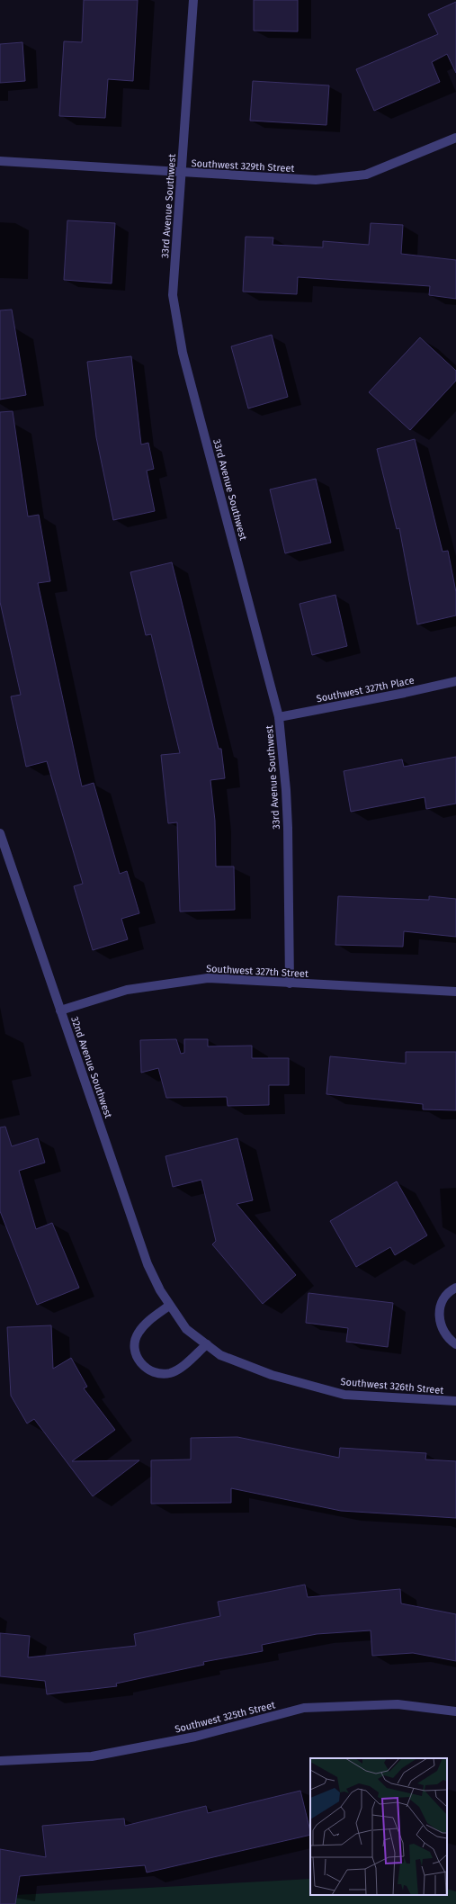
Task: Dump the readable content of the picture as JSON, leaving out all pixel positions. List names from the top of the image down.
{
  "streets": {
    "street": [
      "Southwest 329th Street",
      "33rd Avenue Southwest",
      "Southwest 327th Place",
      "Southwest 327th Street",
      "32nd Avenue Southwest",
      "Southwest 326th Street",
      "Southwest 325th Street"
    ]
  },
  "crossings": [
    ["Southwest 329th Street", "33rd Avenue Southwest"],
    ["33rd Avenue Southwest", "Southwest 327th Place"],
    ["33rd Avenue Southwest", "Southwest 327th Street"],
    ["Southwest 327th Street", "32nd Avenue Southwest"],
    ["32nd Avenue Southwest", "Southwest 326th Street"]
  ]
}
